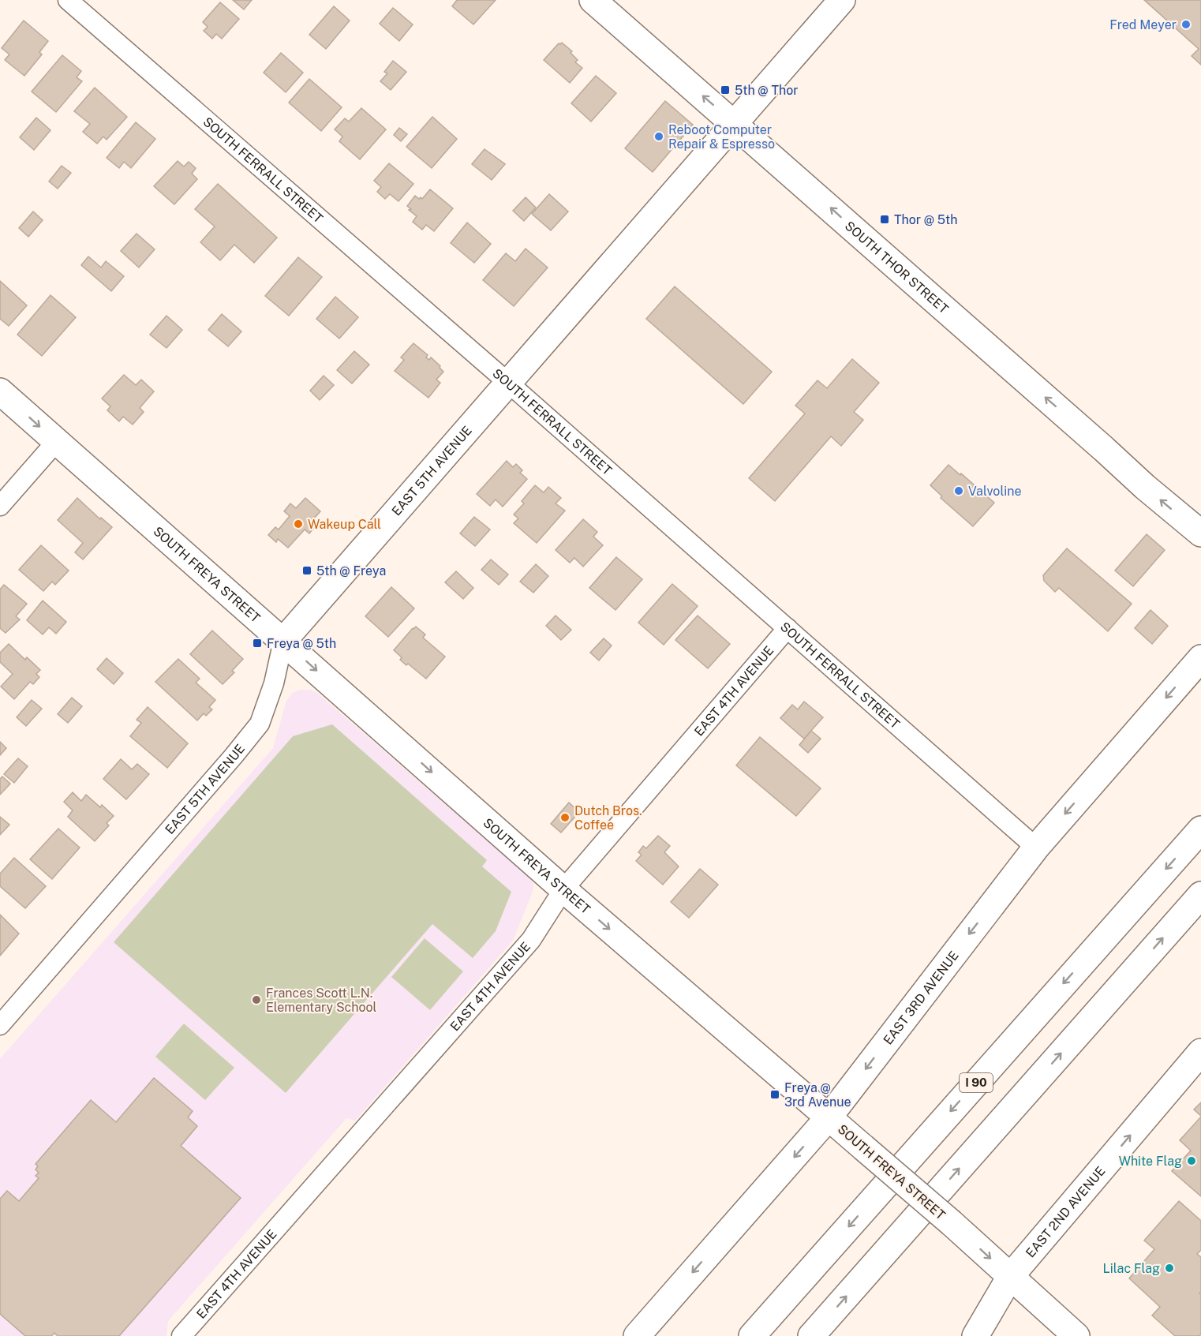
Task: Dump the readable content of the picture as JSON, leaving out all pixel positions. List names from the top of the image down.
{
  "streets": {
    "main road": [
      "SOUTH THOR STREET",
      "EAST 5TH AVENUE",
      "SOUTH FREYA STREET",
      "EAST 3RD AVENUE",
      "I 90",
      "EAST 2ND AVENUE"
    ],
    "street": ["SOUTH FERRALL STREET", "EAST 4TH AVENUE"]
  },
  "crossings": [
    ["SOUTH FERRALL STREET", "EAST 5TH AVENUE"],
    ["SOUTH FERRALL STREET", "EAST 4TH AVENUE"],
    ["SOUTH FERRALL STREET", "EAST 3RD AVENUE"],
    ["SOUTH THOR STREET", "EAST 5TH AVENUE"],
    ["EAST 5TH AVENUE", "SOUTH FREYA STREET"],
    ["SOUTH FREYA STREET", "EAST 4TH AVENUE"],
    ["SOUTH FREYA STREET", "EAST 3RD AVENUE"],
    ["SOUTH FREYA STREET", "EAST 2ND AVENUE"]
  ],
  "one_way": ["SOUTH THOR STREET", "SOUTH FREYA STREET"],
  "places": {
    "other": [
      "Fred Meyer",
      "Reboot Computer Repair & Espresso",
      "Valvoline",
      "Wakeup Call",
      "Dutch Bros. Coffee",
      "Frances Scott L.N. Elementary School",
      "White Flag",
      "Lilac Flag"
    ],
    "transit": [
      "5th @ Thor",
      "Thor @ 5th",
      "5th @ Freya",
      "Freya @ 5th",
      "Freya @ 3rd Avenue"
    ]
  }
}
